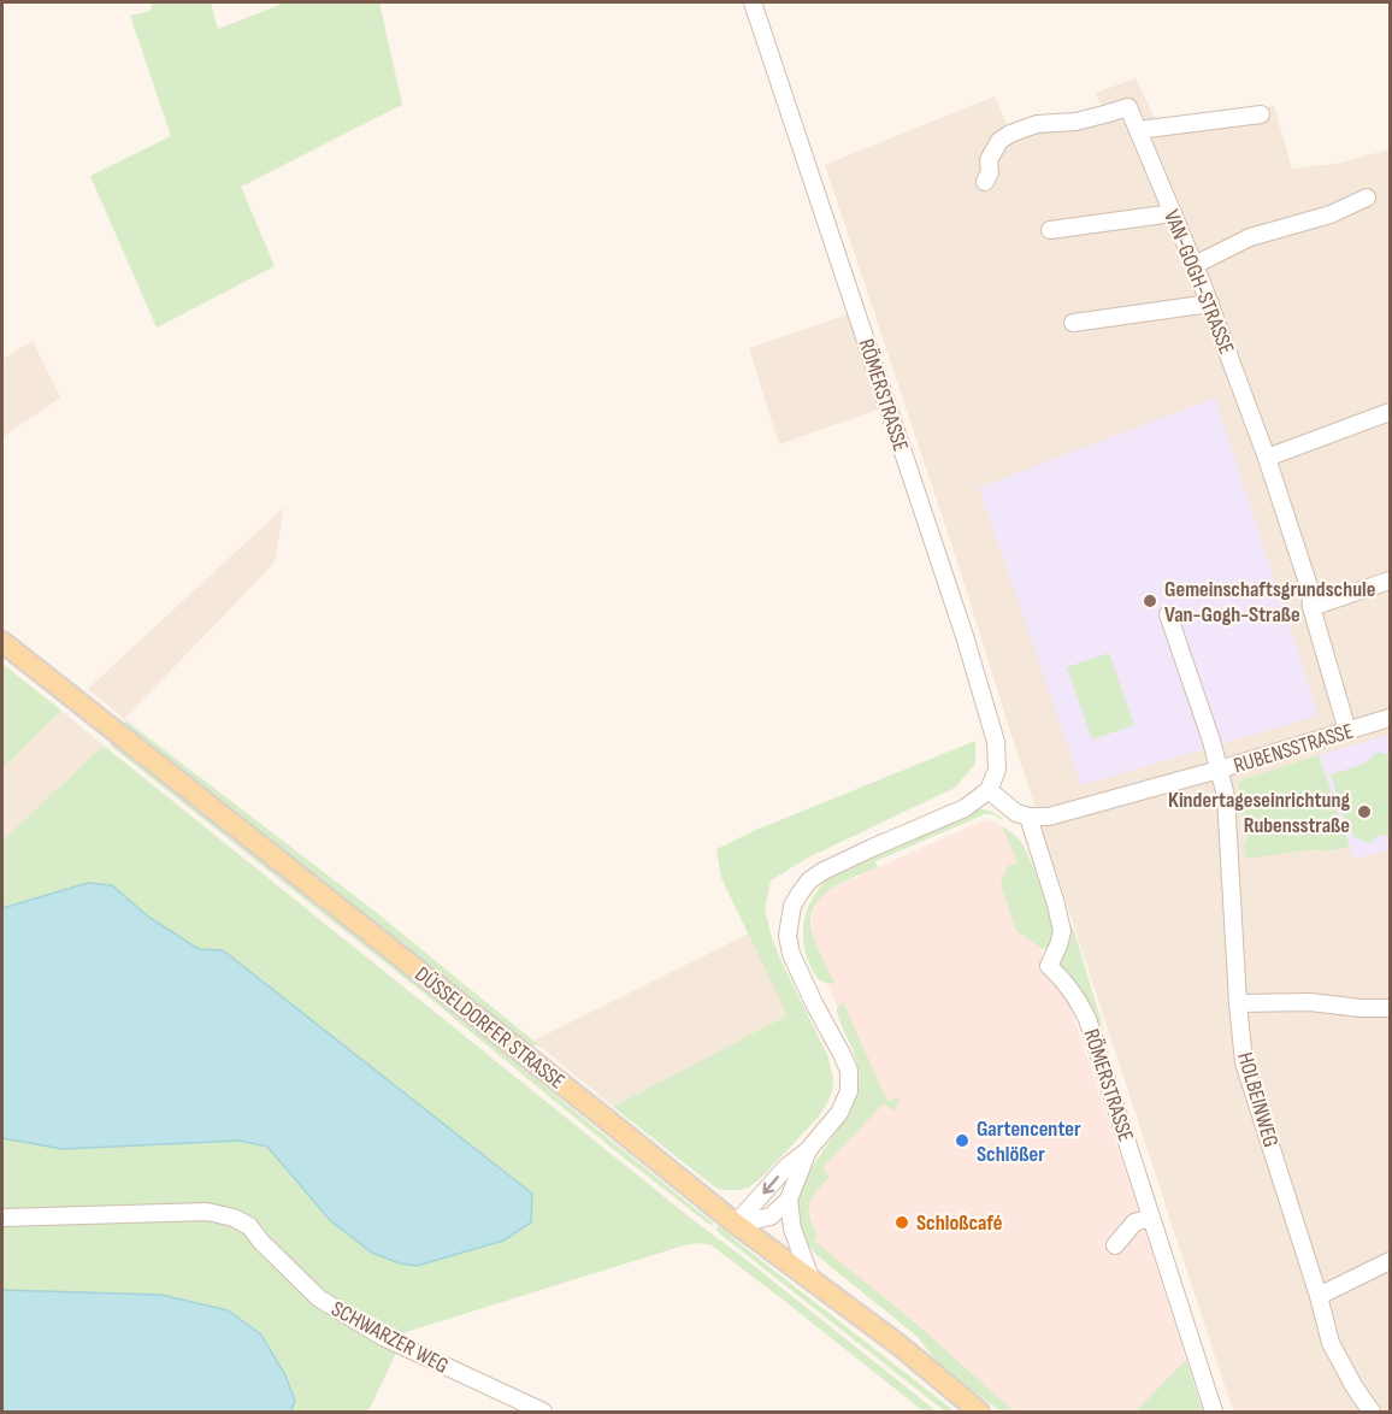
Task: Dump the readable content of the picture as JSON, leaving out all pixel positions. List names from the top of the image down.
{
  "streets": {
    "main road": ["DÜSSELDORFER STRASSE"],
    "street": [
      "VAN-GOGH-STRASSE",
      "RÖMERSTRASSE",
      "RUBENSSTRASSE",
      "HOLBEINWEG",
      "SCHWARZER WEG"
    ]
  },
  "crossings": [
    ["VAN-GOGH-STRASSE", "RUBENSSTRASSE"],
    ["RÖMERSTRASSE", "RUBENSSTRASSE"],
    ["RUBENSSTRASSE", "HOLBEINWEG"]
  ],
  "places": [
    "Gemeinschaftsgrundschule Van-Gogh-Straße",
    "Kindertageseinrichtung Rubensstraße",
    "Gartencenter Schlößer",
    "Schloßcafé"
  ]
}
